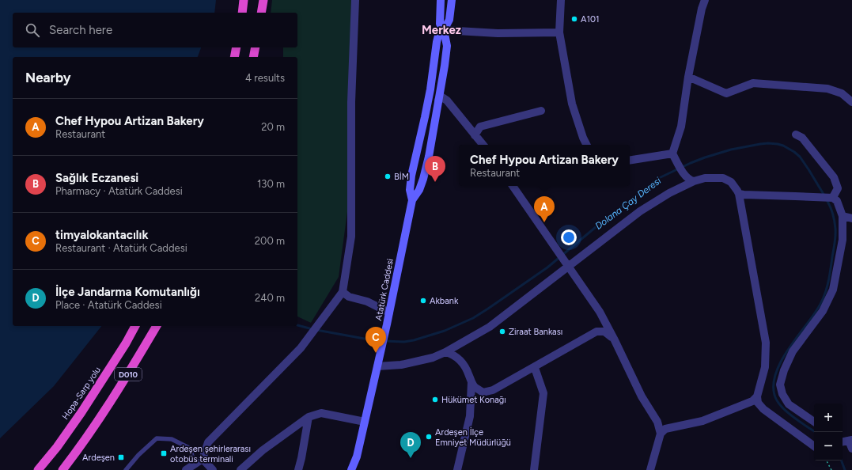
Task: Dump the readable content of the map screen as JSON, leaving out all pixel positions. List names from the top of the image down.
{
  "streets": {
    "highway": ["D010", "Hopa-Sarp yolu"],
    "main road": ["Atatürk Caddesi"]
  },
  "districts": ["Merkez"],
  "water": ["Dolana Çay Deresi"],
  "places": {
    "other": [
      "A101",
      "BİM",
      "Akbank",
      "Ziraat Bankası",
      "Hükümet Konağı",
      "Ardeşen İlçe Emniyet Müdürlüğü"
    ],
    "transit": ["Ardeşen şehirlerarası otobüs terminali", "Ardeşen"]
  },
  "page": {
    "search": "Search here",
    "heading": ["Nearby", "4 results"],
    "list": [
      {
        "mark": "A",
        "name": "Chef Hypou Artizan Bakery",
        "note": "Restaurant",
        "value": "20 m"
      },
      {
        "mark": "B",
        "name": "Sağlık Eczanesi",
        "note": "Pharmacy · Atatürk Caddesi",
        "value": "130 m"
      },
      {
        "mark": "C",
        "name": "timyalokantacılık",
        "note": "Restaurant · Atatürk Caddesi",
        "value": "200 m"
      },
      {
        "mark": "D",
        "name": "İlçe Jandarma Komutanlığı",
        "note": "Place · Atatürk Caddesi",
        "value": "240 m"
      }
    ],
    "popup": ["Chef Hypou Artizan Bakery", "Restaurant"],
    "pins": [
      "B",
      "A",
      "C",
      "D"
    ],
    "map_buttons": ["+", "−"]
  }
}
